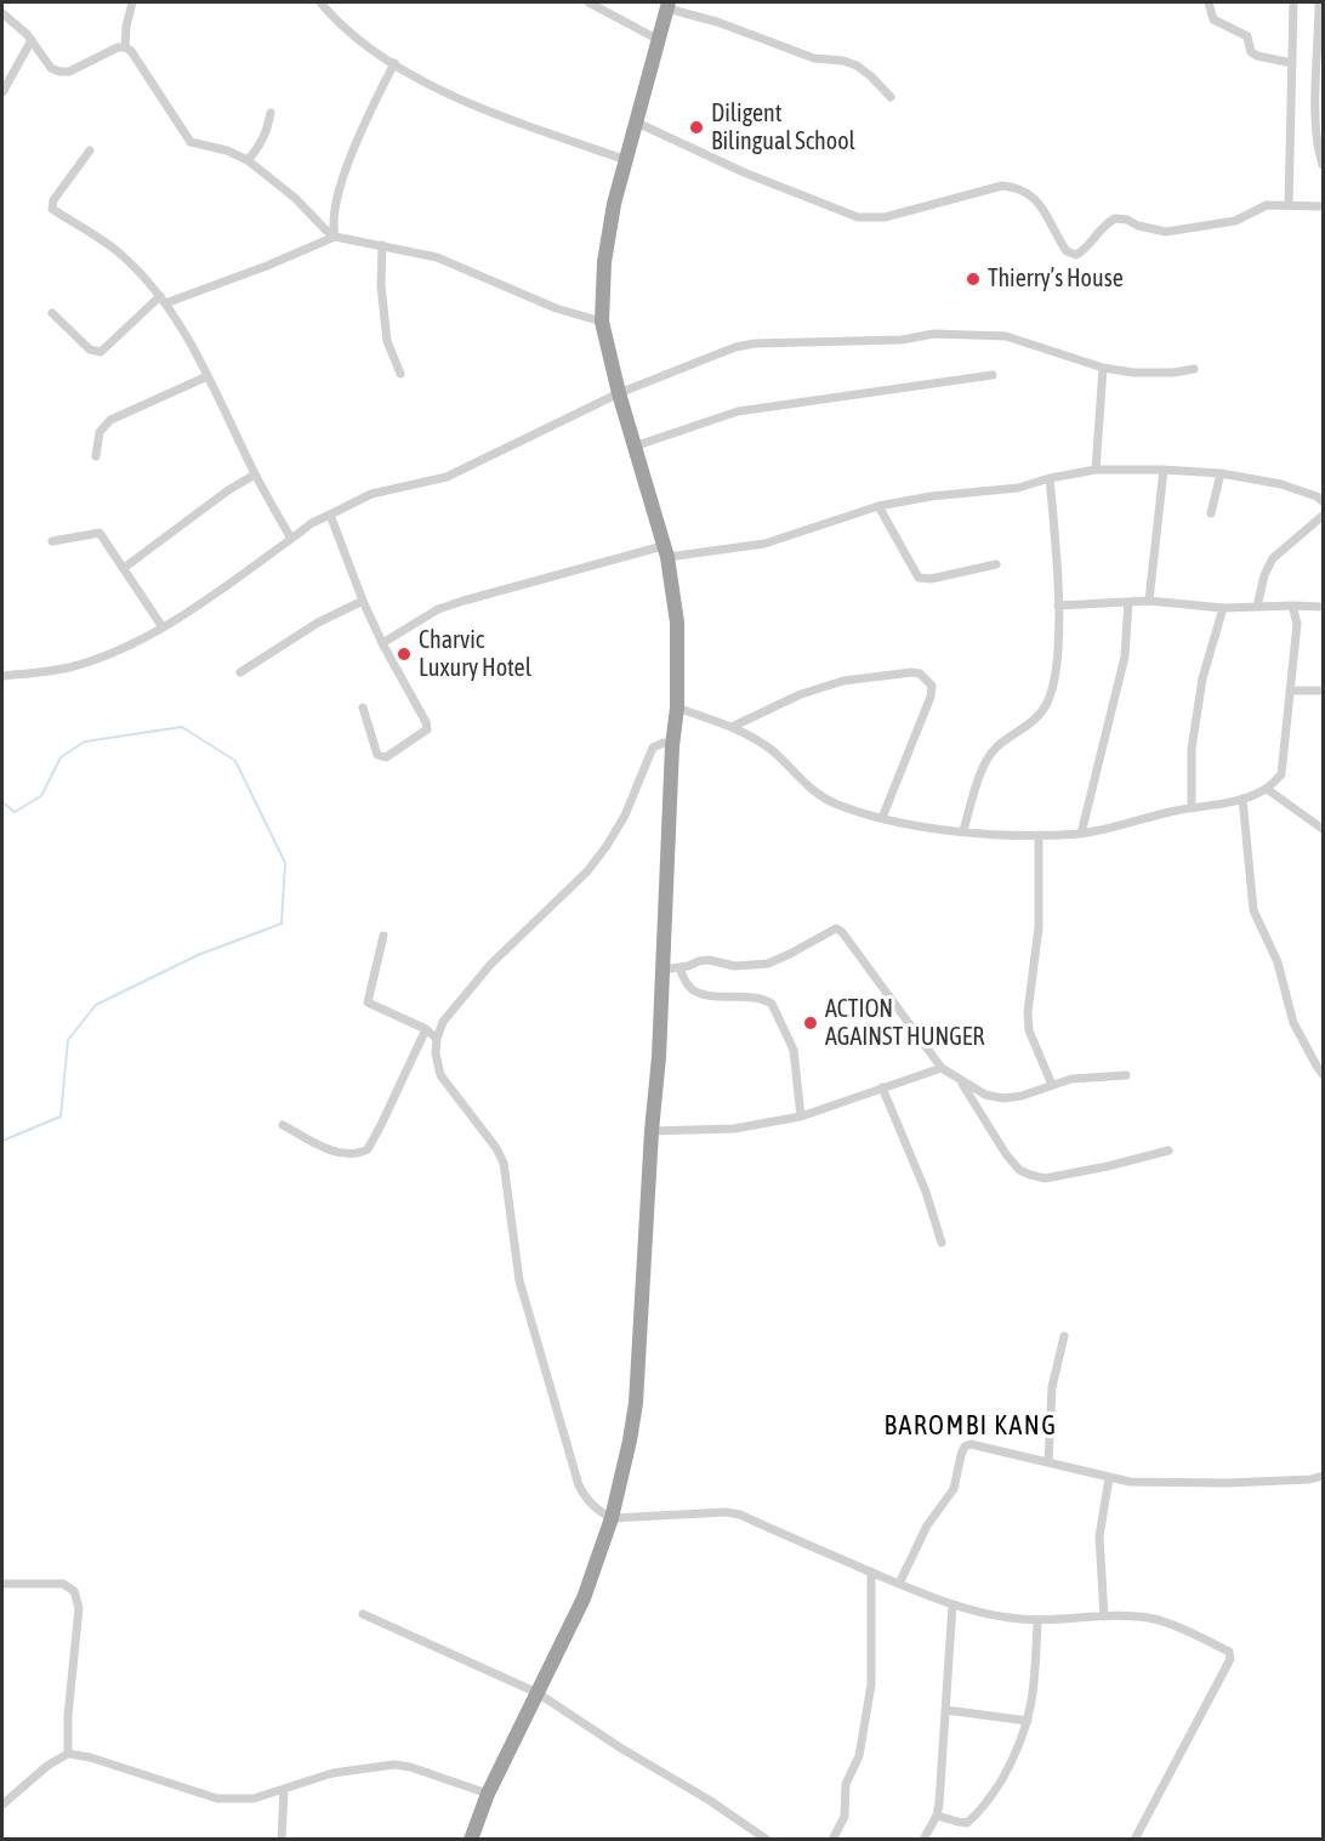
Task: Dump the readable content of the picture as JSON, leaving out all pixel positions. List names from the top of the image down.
{
  "districts": ["BAROMBI KANG"],
  "places": [
    "Diligent Bilingual School",
    "Thierry’s House",
    "Charvic Luxury Hotel",
    "ACTION AGAINST HUNGER"
  ]
}
